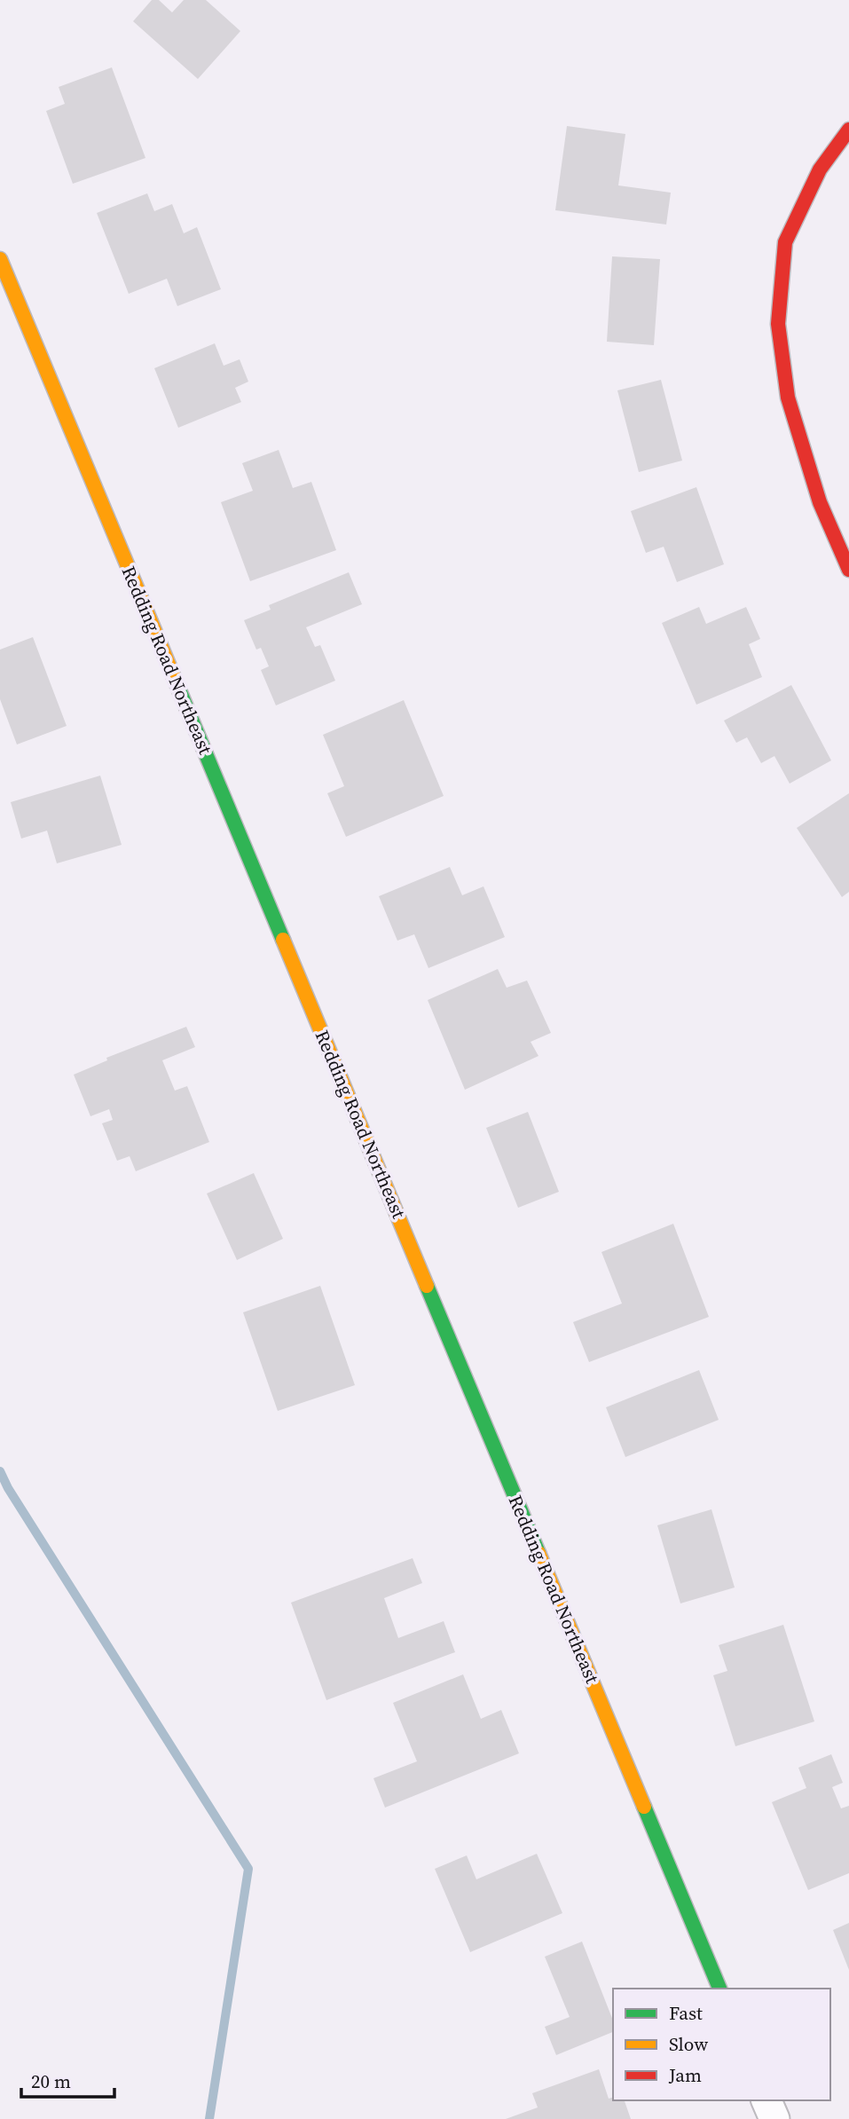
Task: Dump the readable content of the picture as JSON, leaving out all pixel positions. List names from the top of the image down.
{
  "streets": {
    "street": ["Redding Road Northeast"]
  },
  "legend": ["Fast", "Slow", "Jam"],
  "scale_bar": "20 m"
}
